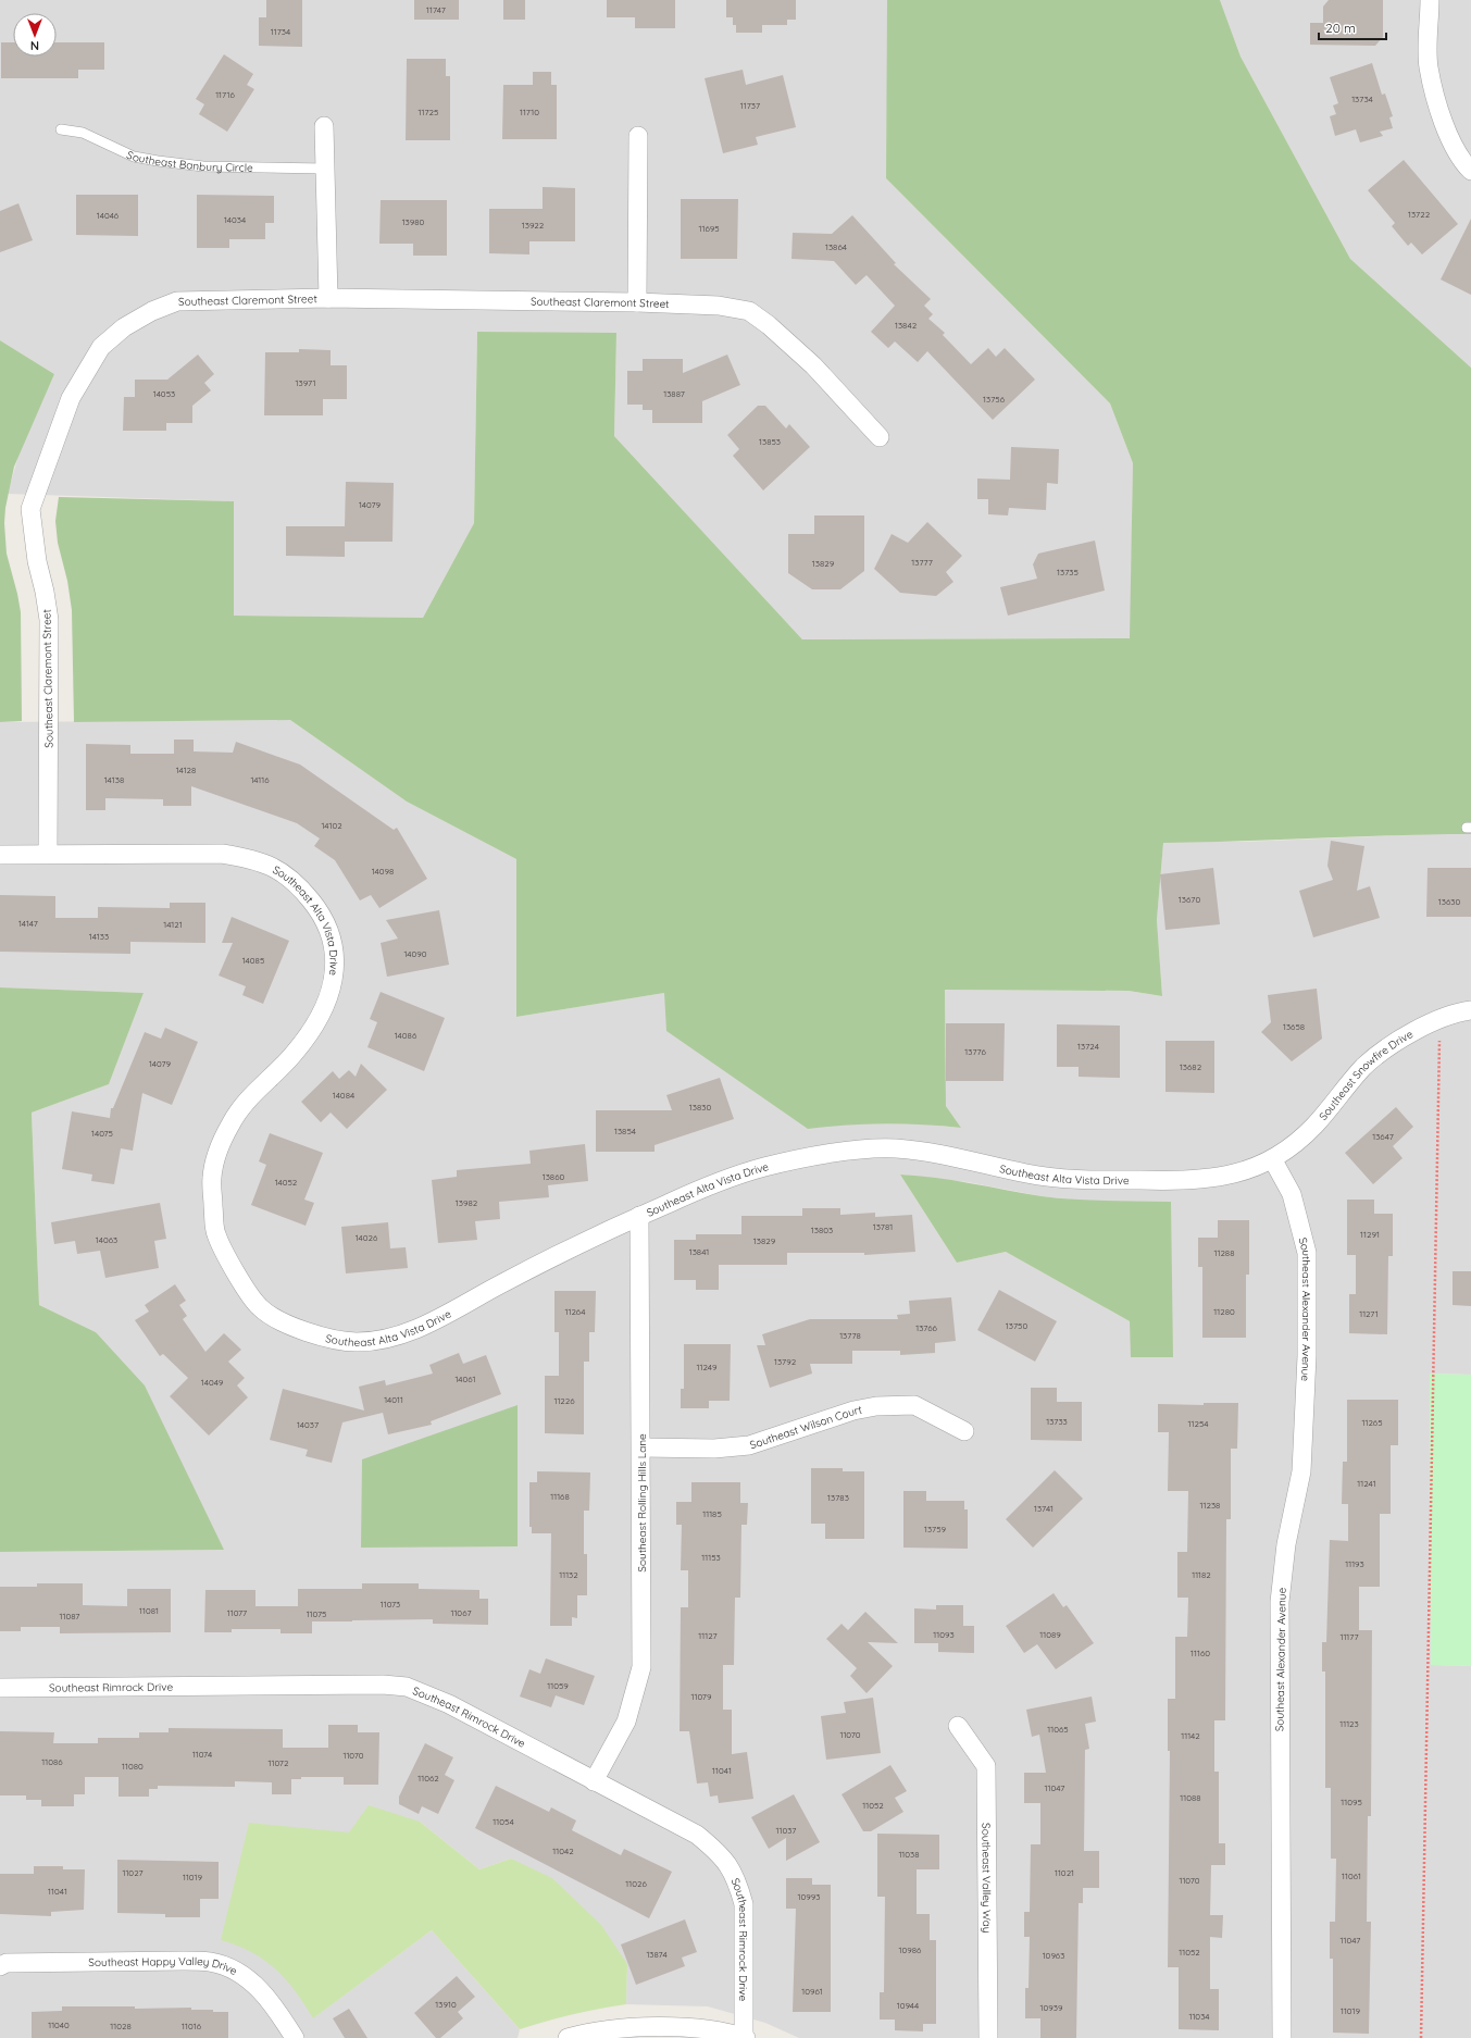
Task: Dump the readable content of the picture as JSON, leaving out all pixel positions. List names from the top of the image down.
{
  "streets": {
    "street": [
      "Southeast Claremont Street",
      "Southeast Alta Vista Drive",
      "Southeast Snowfire Drive",
      "Southeast Alexander Avenue",
      "Southeast Wilson Court",
      "Southeast Rolling Hills Lane",
      "Southeast Rimrock Drive",
      "Southeast Valley Way",
      "Southeast Happy Valley Drive"
    ],
    "lane": ["Southeast Banbury Circle"]
  },
  "crossings": [
    ["Southeast Claremont Street", "Southeast Alta Vista Drive"],
    ["Southeast Alta Vista Drive", "Southeast Snowfire Drive"],
    ["Southeast Alta Vista Drive", "Southeast Alexander Avenue"],
    ["Southeast Alta Vista Drive", "Southeast Rolling Hills Lane"],
    ["Southeast Snowfire Drive", "Southeast Alexander Avenue"],
    ["Southeast Wilson Court", "Southeast Rolling Hills Lane"],
    ["Southeast Rolling Hills Lane", "Southeast Rimrock Drive"]
  ],
  "house_numbers": [
    "11747",
    "11734",
    "11716",
    "13734",
    "11737",
    "11725",
    "11710",
    "13722",
    "14046",
    "14034",
    "13980",
    "13922",
    "11695",
    "13864",
    "13842",
    "13971",
    "14053",
    "13887",
    "13756",
    "13853",
    "14079",
    "13777",
    "13829",
    "13735",
    "14128",
    "14138",
    "14116",
    "14102",
    "14098",
    "13670",
    "13630",
    "14147",
    "14121",
    "14133",
    "14090",
    "14085",
    "13658",
    "14086",
    "13724",
    "13776",
    "14079",
    "13682",
    "14084",
    "13830",
    "13854",
    "14075",
    "13647",
    "13860",
    "14052",
    "13982",
    "13781",
    "13803",
    "11291",
    "14026",
    "14063",
    "13829",
    "13841",
    "11288",
    "11264",
    "11280",
    "11271",
    "13750",
    "13766",
    "13778",
    "13792",
    "11249",
    "14061",
    "14049",
    "14011",
    "11226",
    "13733",
    "11265",
    "11254",
    "14037",
    "11241",
    "11168",
    "13783",
    "11238",
    "13741",
    "11185",
    "13759",
    "11153",
    "11193",
    "11132",
    "11182",
    "11073",
    "11081",
    "11077",
    "11067",
    "11075",
    "11087",
    "11093",
    "11089",
    "11127",
    "11177",
    "11160",
    "11059",
    "11079",
    "11123",
    "11065",
    "11070",
    "11142",
    "11074",
    "11070",
    "11086",
    "11072",
    "11080",
    "11041",
    "11062",
    "11047",
    "11088",
    "11095",
    "11052",
    "11054",
    "11037",
    "11042",
    "11038",
    "11027",
    "11021",
    "11061",
    "11019",
    "11070",
    "11026",
    "11041",
    "10993",
    "11047",
    "10986",
    "11052",
    "13874",
    "10963",
    "10961",
    "13910",
    "10944",
    "10939",
    "11019",
    "11034",
    "11040",
    "11028",
    "11016"
  ],
  "scale_bar": "20 m",
  "north": "bottom"
}
